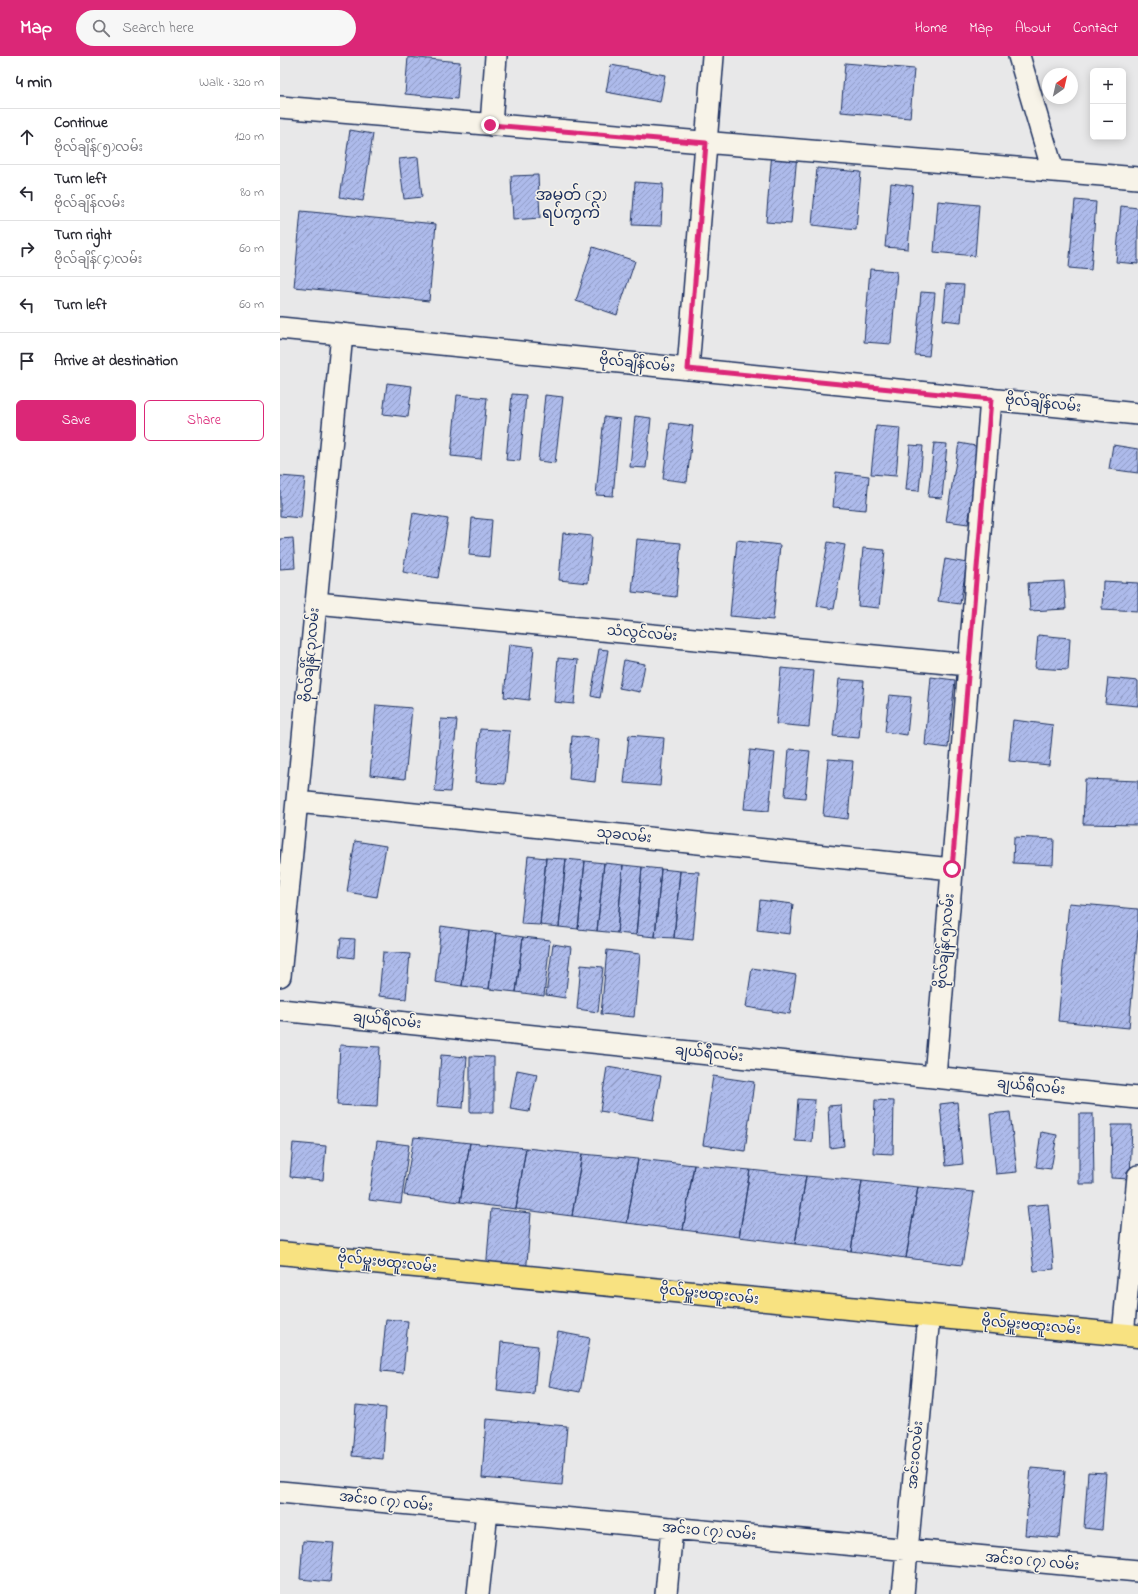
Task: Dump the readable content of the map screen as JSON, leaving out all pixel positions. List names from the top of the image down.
{
  "streets": {
    "main road": ["ဗိုလ်မှူးဗထူးလမ်း"],
    "street": [
      "ဗိုလ်ချိန်လမ်း",
      "သံလွင်လမ်း",
      "ဗိုလ်ချိန်(၃)လမ်း",
      "သုခလမ်း",
      "ဗိုလ်ချိန်(၅)လမ်း",
      "ချယ်ရီလမ်း",
      "အင်းဝလမ်း",
      "အင်းဝ (၇) လမ်း"
    ]
  },
  "crossings": [
    ["ဗိုလ်ချိန်လမ်း", "ဗိုလ်ချိန်(၃)လမ်း"],
    ["ဗိုလ်ချိန်လမ်း", "ဗိုလ်ချိန်(၅)လမ်း"],
    ["သံလွင်လမ်း", "ဗိုလ်ချိန်(၃)လမ်း"],
    ["သံလွင်လမ်း", "ဗိုလ်ချိန်(၅)လမ်း"],
    ["ဗိုလ်ချိန်(၃)လမ်း", "သုခလမ်း"],
    ["သုခလမ်း", "ဗိုလ်ချိန်(၅)လမ်း"],
    ["ဗိုလ်ချိန်(၅)လမ်း", "ချယ်ရီလမ်း"],
    ["ဗိုလ်မှူးဗထူးလမ်း", "အင်းဝလမ်း"],
    ["အင်းဝလမ်း", "အင်းဝ (၇) လမ်း"]
  ],
  "districts": ["အမှတ် (၃) ရပ်ကွက်"],
  "north": "top right",
  "page": {
    "header": "Map",
    "search": "Search here",
    "nav": [
      "Home",
      "Map",
      "About",
      "Contact"
    ],
    "heading": ["4 min", "Walk · 320 m"],
    "map_buttons": ["+", "−"],
    "list": [
      ["Continue", "ဗိုလ်ချိန်(၅)လမ်း", "120 m"],
      ["Turn left", "ဗိုလ်ချိန်လမ်း", "80 m"],
      ["Turn right", "ဗိုလ်ချိန်(၄)လမ်း", "60 m"],
      ["Turn left", "60 m"],
      "Arrive at destination"
    ],
    "buttons": ["Save", "Share"]
  }
}
